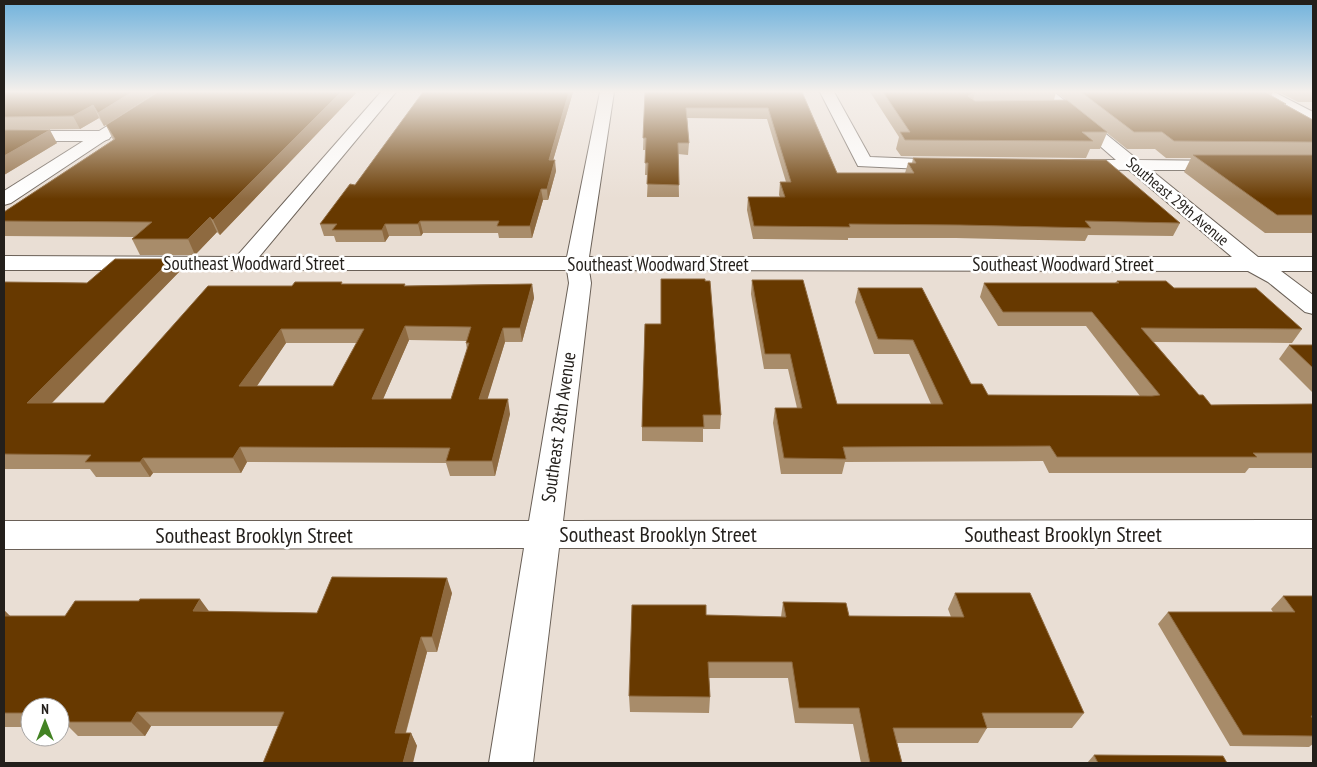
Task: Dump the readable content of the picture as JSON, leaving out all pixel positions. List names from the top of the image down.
{
  "streets": {
    "street": [
      "Southeast 29th Avenue",
      "Southeast Woodward Street",
      "Southeast 28th Avenue",
      "Southeast Brooklyn Street"
    ]
  },
  "crossings": [
    ["Southeast 29th Avenue", "Southeast Woodward Street"],
    ["Southeast Woodward Street", "Southeast 28th Avenue"],
    ["Southeast 28th Avenue", "Southeast Brooklyn Street"]
  ],
  "north": "top"
}
